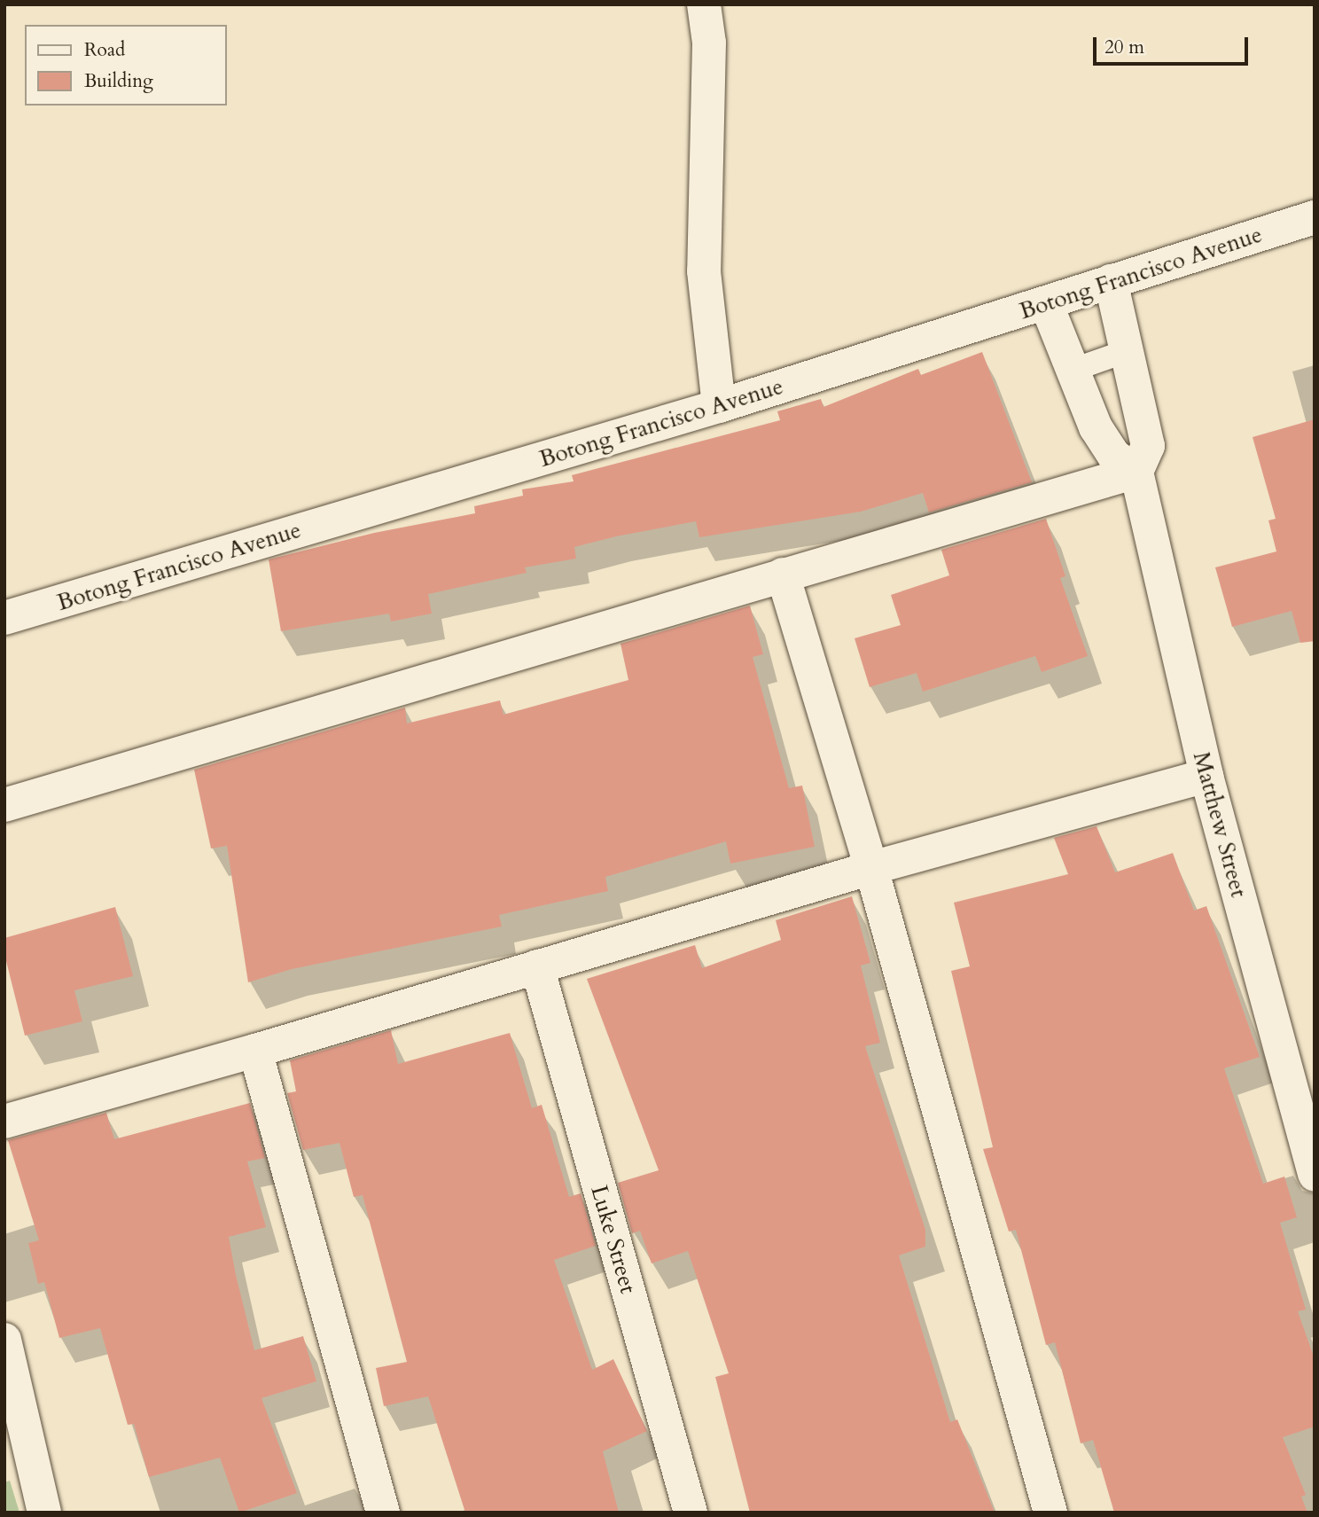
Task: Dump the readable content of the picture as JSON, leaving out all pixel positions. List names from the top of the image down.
{
  "streets": {
    "street": ["Botong Francisco Avenue", "Matthew Street", "Luke Street"]
  },
  "legend": ["Road", "Building"],
  "scale_bar": "20 m"
}
